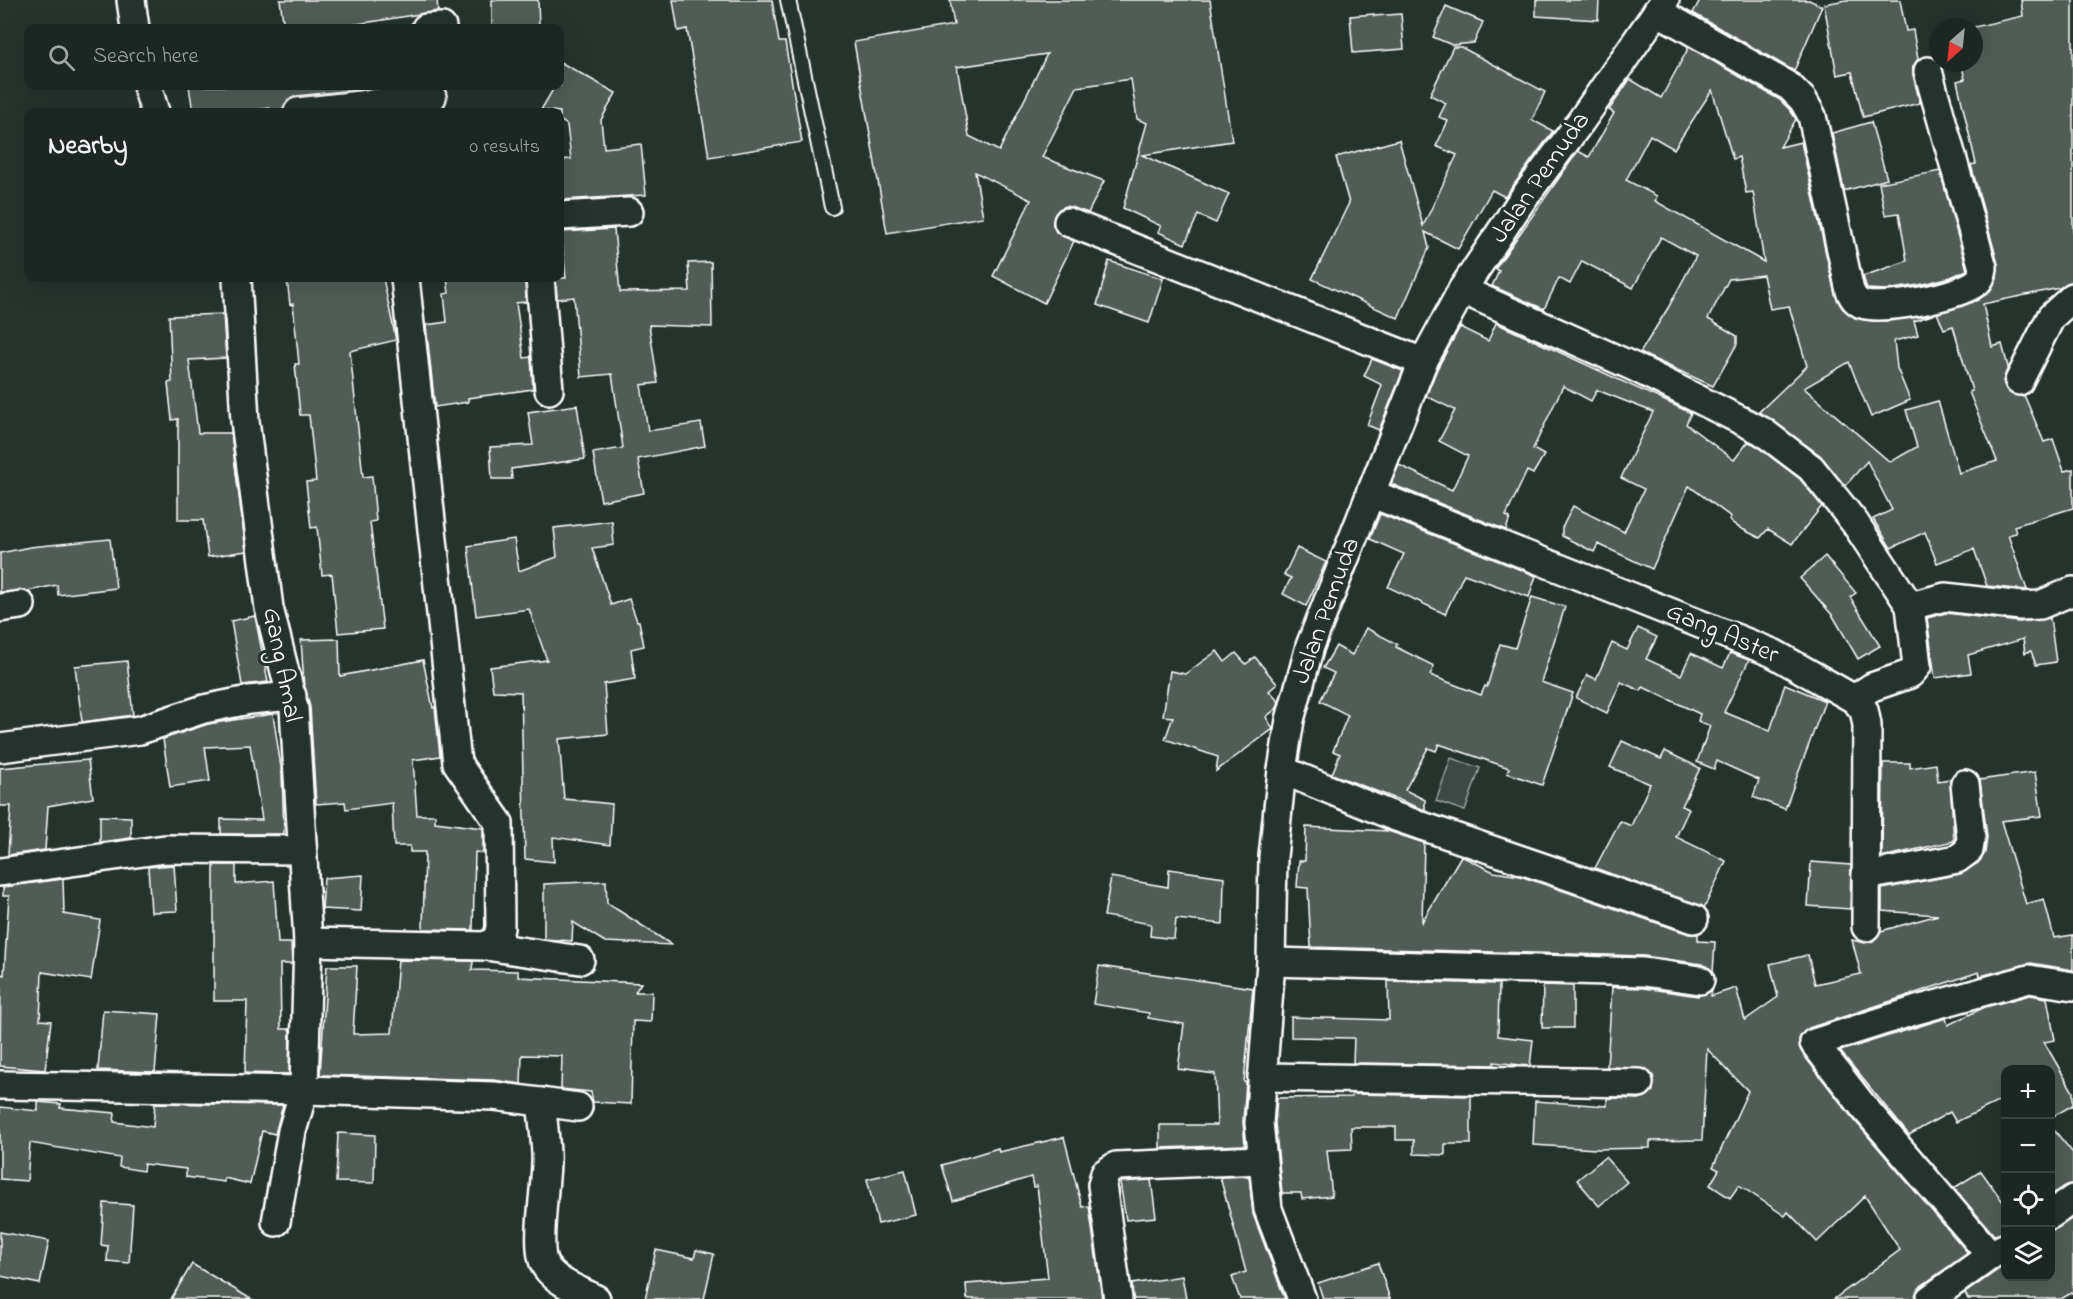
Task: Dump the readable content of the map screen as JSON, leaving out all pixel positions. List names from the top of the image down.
{
  "streets": {
    "street": ["Jalan Pemuda", "Gang Aster", "Gang Amal"]
  },
  "crossings": [
    ["Jalan Pemuda", "Gang Aster"]
  ],
  "north": "bottom left",
  "page": {
    "search": "Search here",
    "heading": ["Nearby", "0 results"],
    "map_buttons": ["+", "−"]
  }
}
